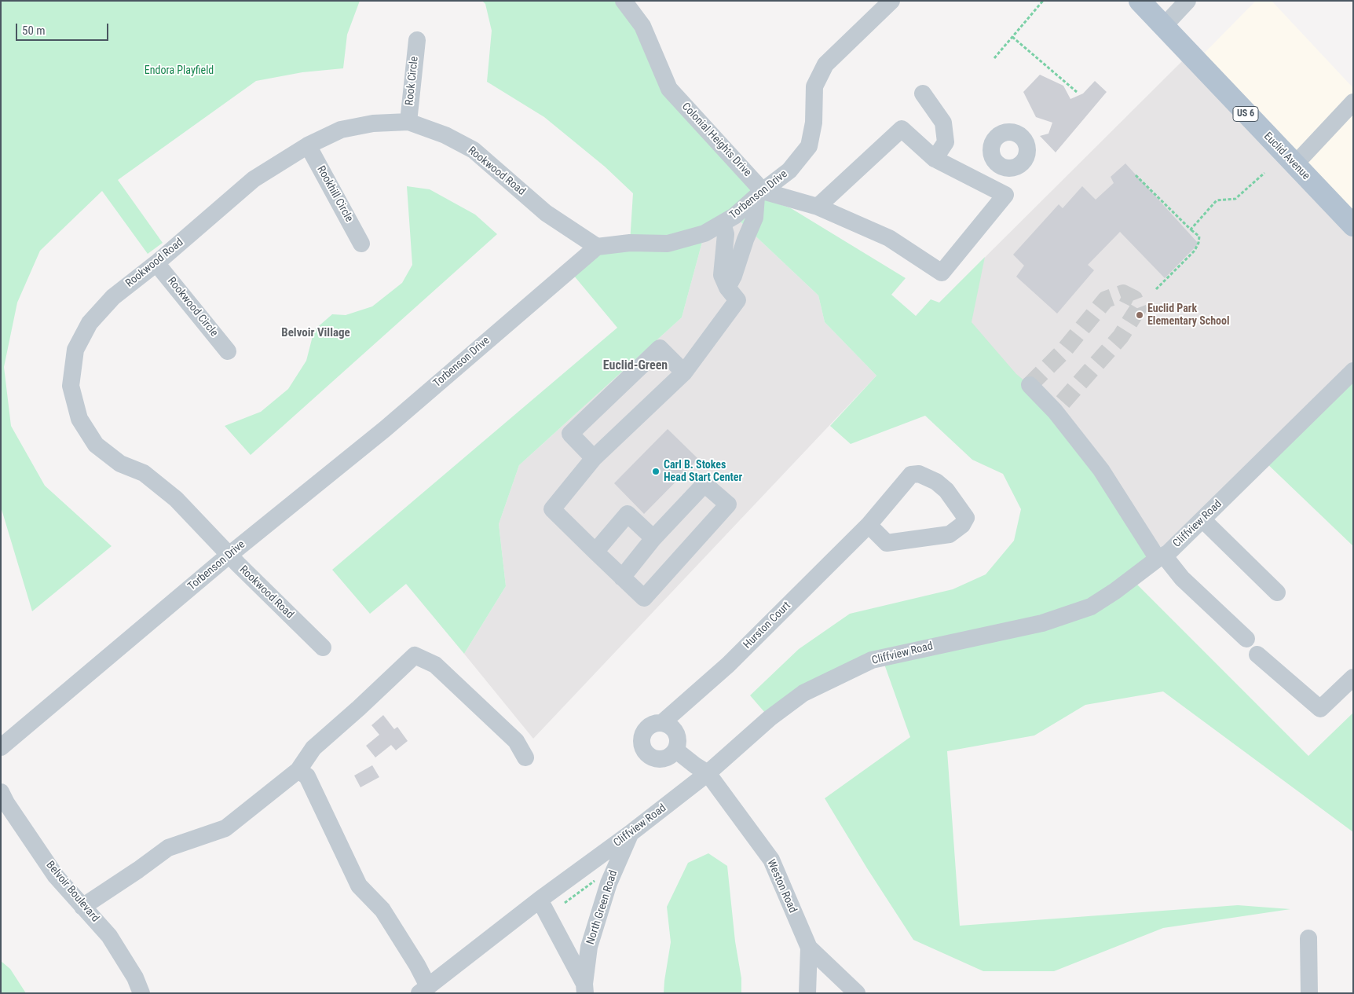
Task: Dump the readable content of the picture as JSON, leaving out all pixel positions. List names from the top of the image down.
{
  "streets": {
    "main road": ["US 6", "Euclid Avenue"],
    "street": [
      "Rook Circle",
      "Colonial Heights Drive",
      "Rookwood Road",
      "Rookhill Circle",
      "Torbenson Drive",
      "Rookwood Circle",
      "Cliffview Road",
      "Hurston Court",
      "Weston Road",
      "Belvoir Boulevard",
      "North Green Road"
    ]
  },
  "crossings": [
    ["Rook Circle", "Rookwood Road"],
    ["Colonial Heights Drive", "Torbenson Drive"],
    ["Rookwood Road", "Rookhill Circle"],
    ["Rookwood Road", "Torbenson Drive"],
    ["Rookwood Road", "Rookwood Circle"],
    ["Cliffview Road", "Weston Road"],
    ["Cliffview Road", "North Green Road"]
  ],
  "districts": ["Belvoir Village", "Euclid-Green"],
  "parks": ["Endora Playfield"],
  "places": ["Euclid Park Elementary School", "Carl B. Stokes Head Start Center"],
  "scale_bar": "50 m"
}
